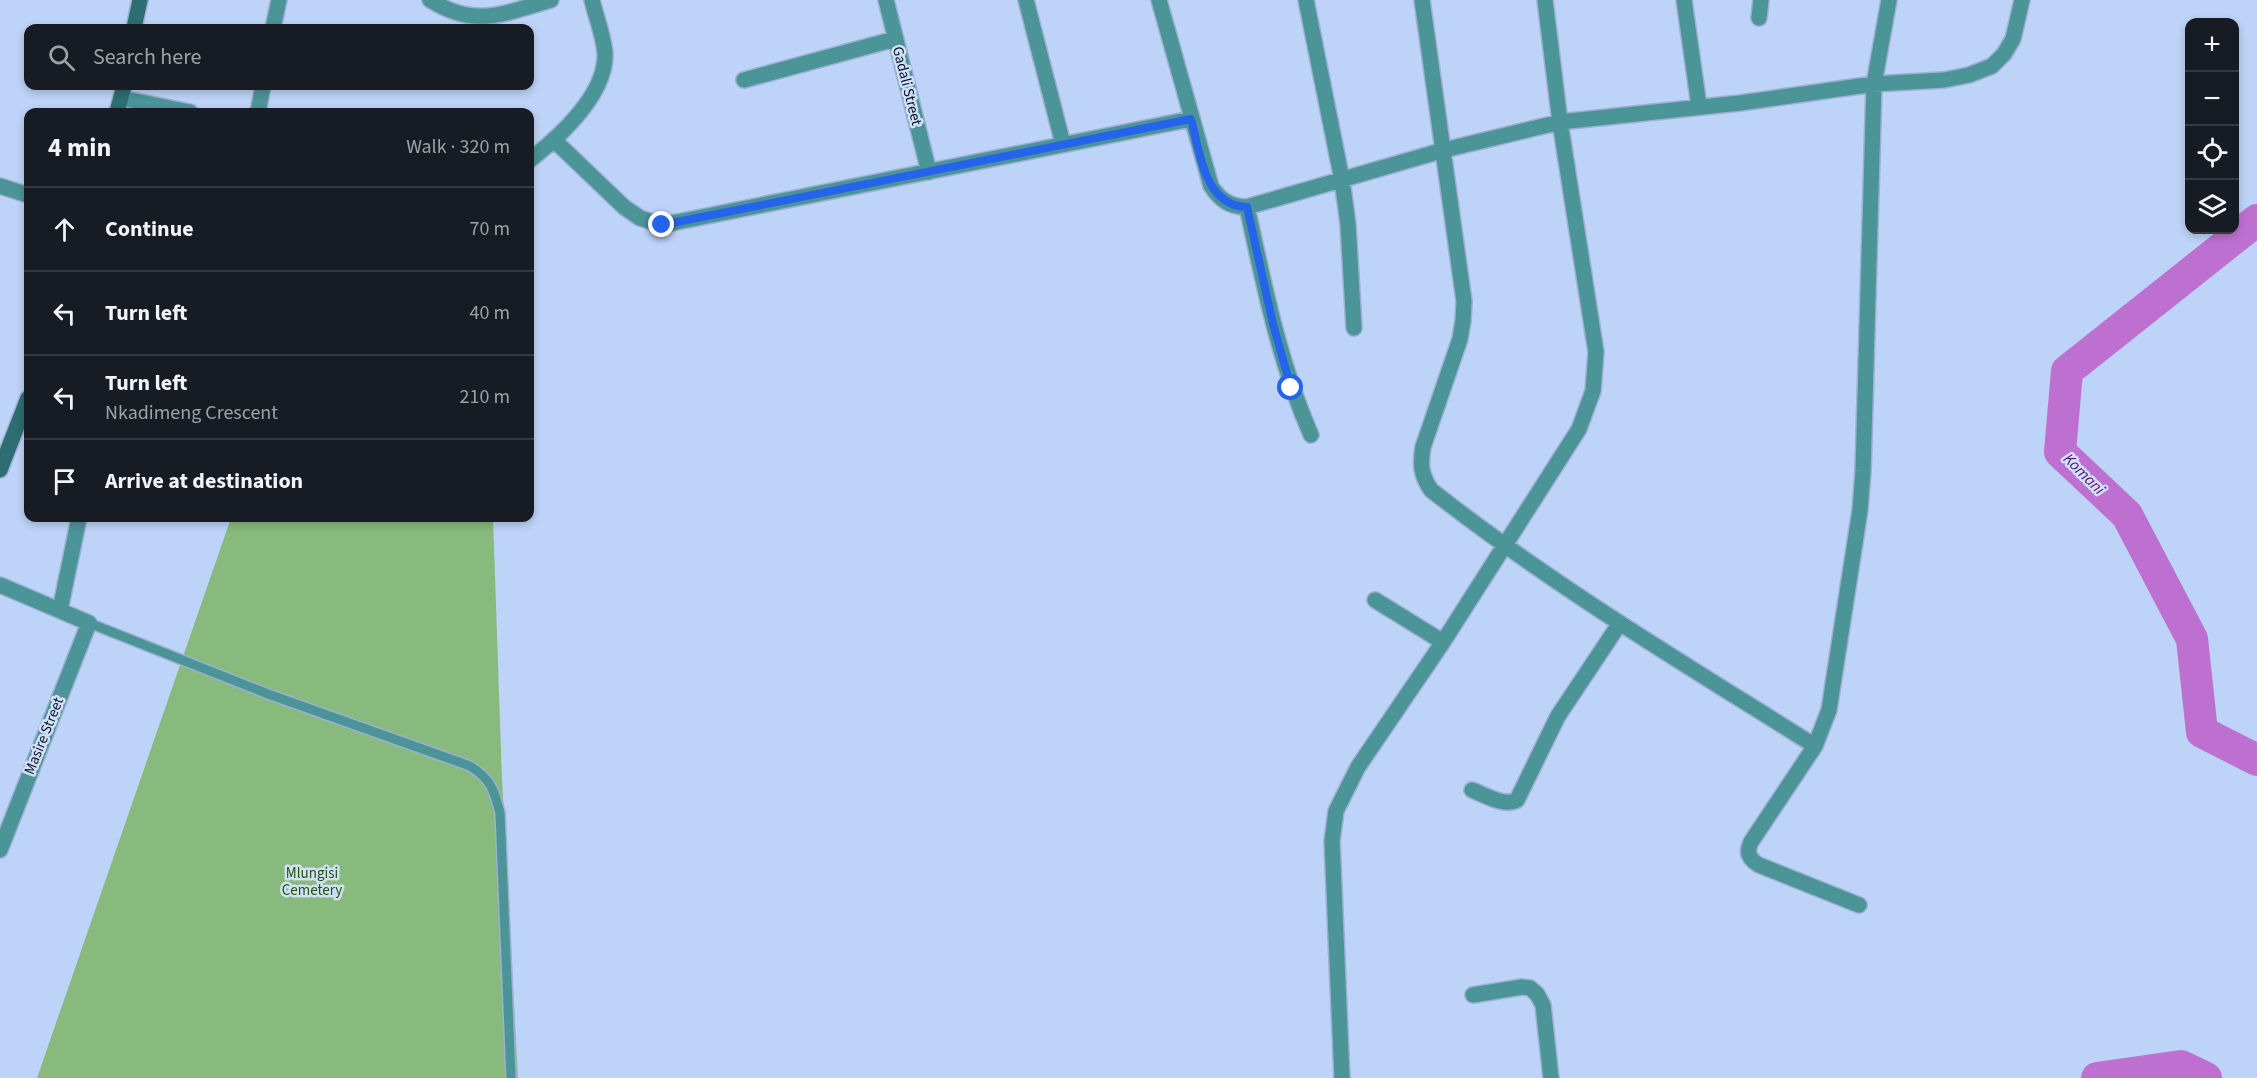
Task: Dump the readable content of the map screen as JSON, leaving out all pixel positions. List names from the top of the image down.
{
  "streets": {
    "street": ["Gadali Street", "Masire Street"]
  },
  "water": ["Komani"],
  "parks": ["Mlungisi Cemetery"],
  "page": {
    "map_buttons": ["+", "−"],
    "search": "Search here",
    "heading": ["4 min", "Walk · 320 m"],
    "list": [
      ["Continue", "70 m"],
      ["Turn left", "40 m"],
      ["Turn left", "Nkadimeng Crescent", "210 m"],
      "Arrive at destination"
    ]
  }
}
